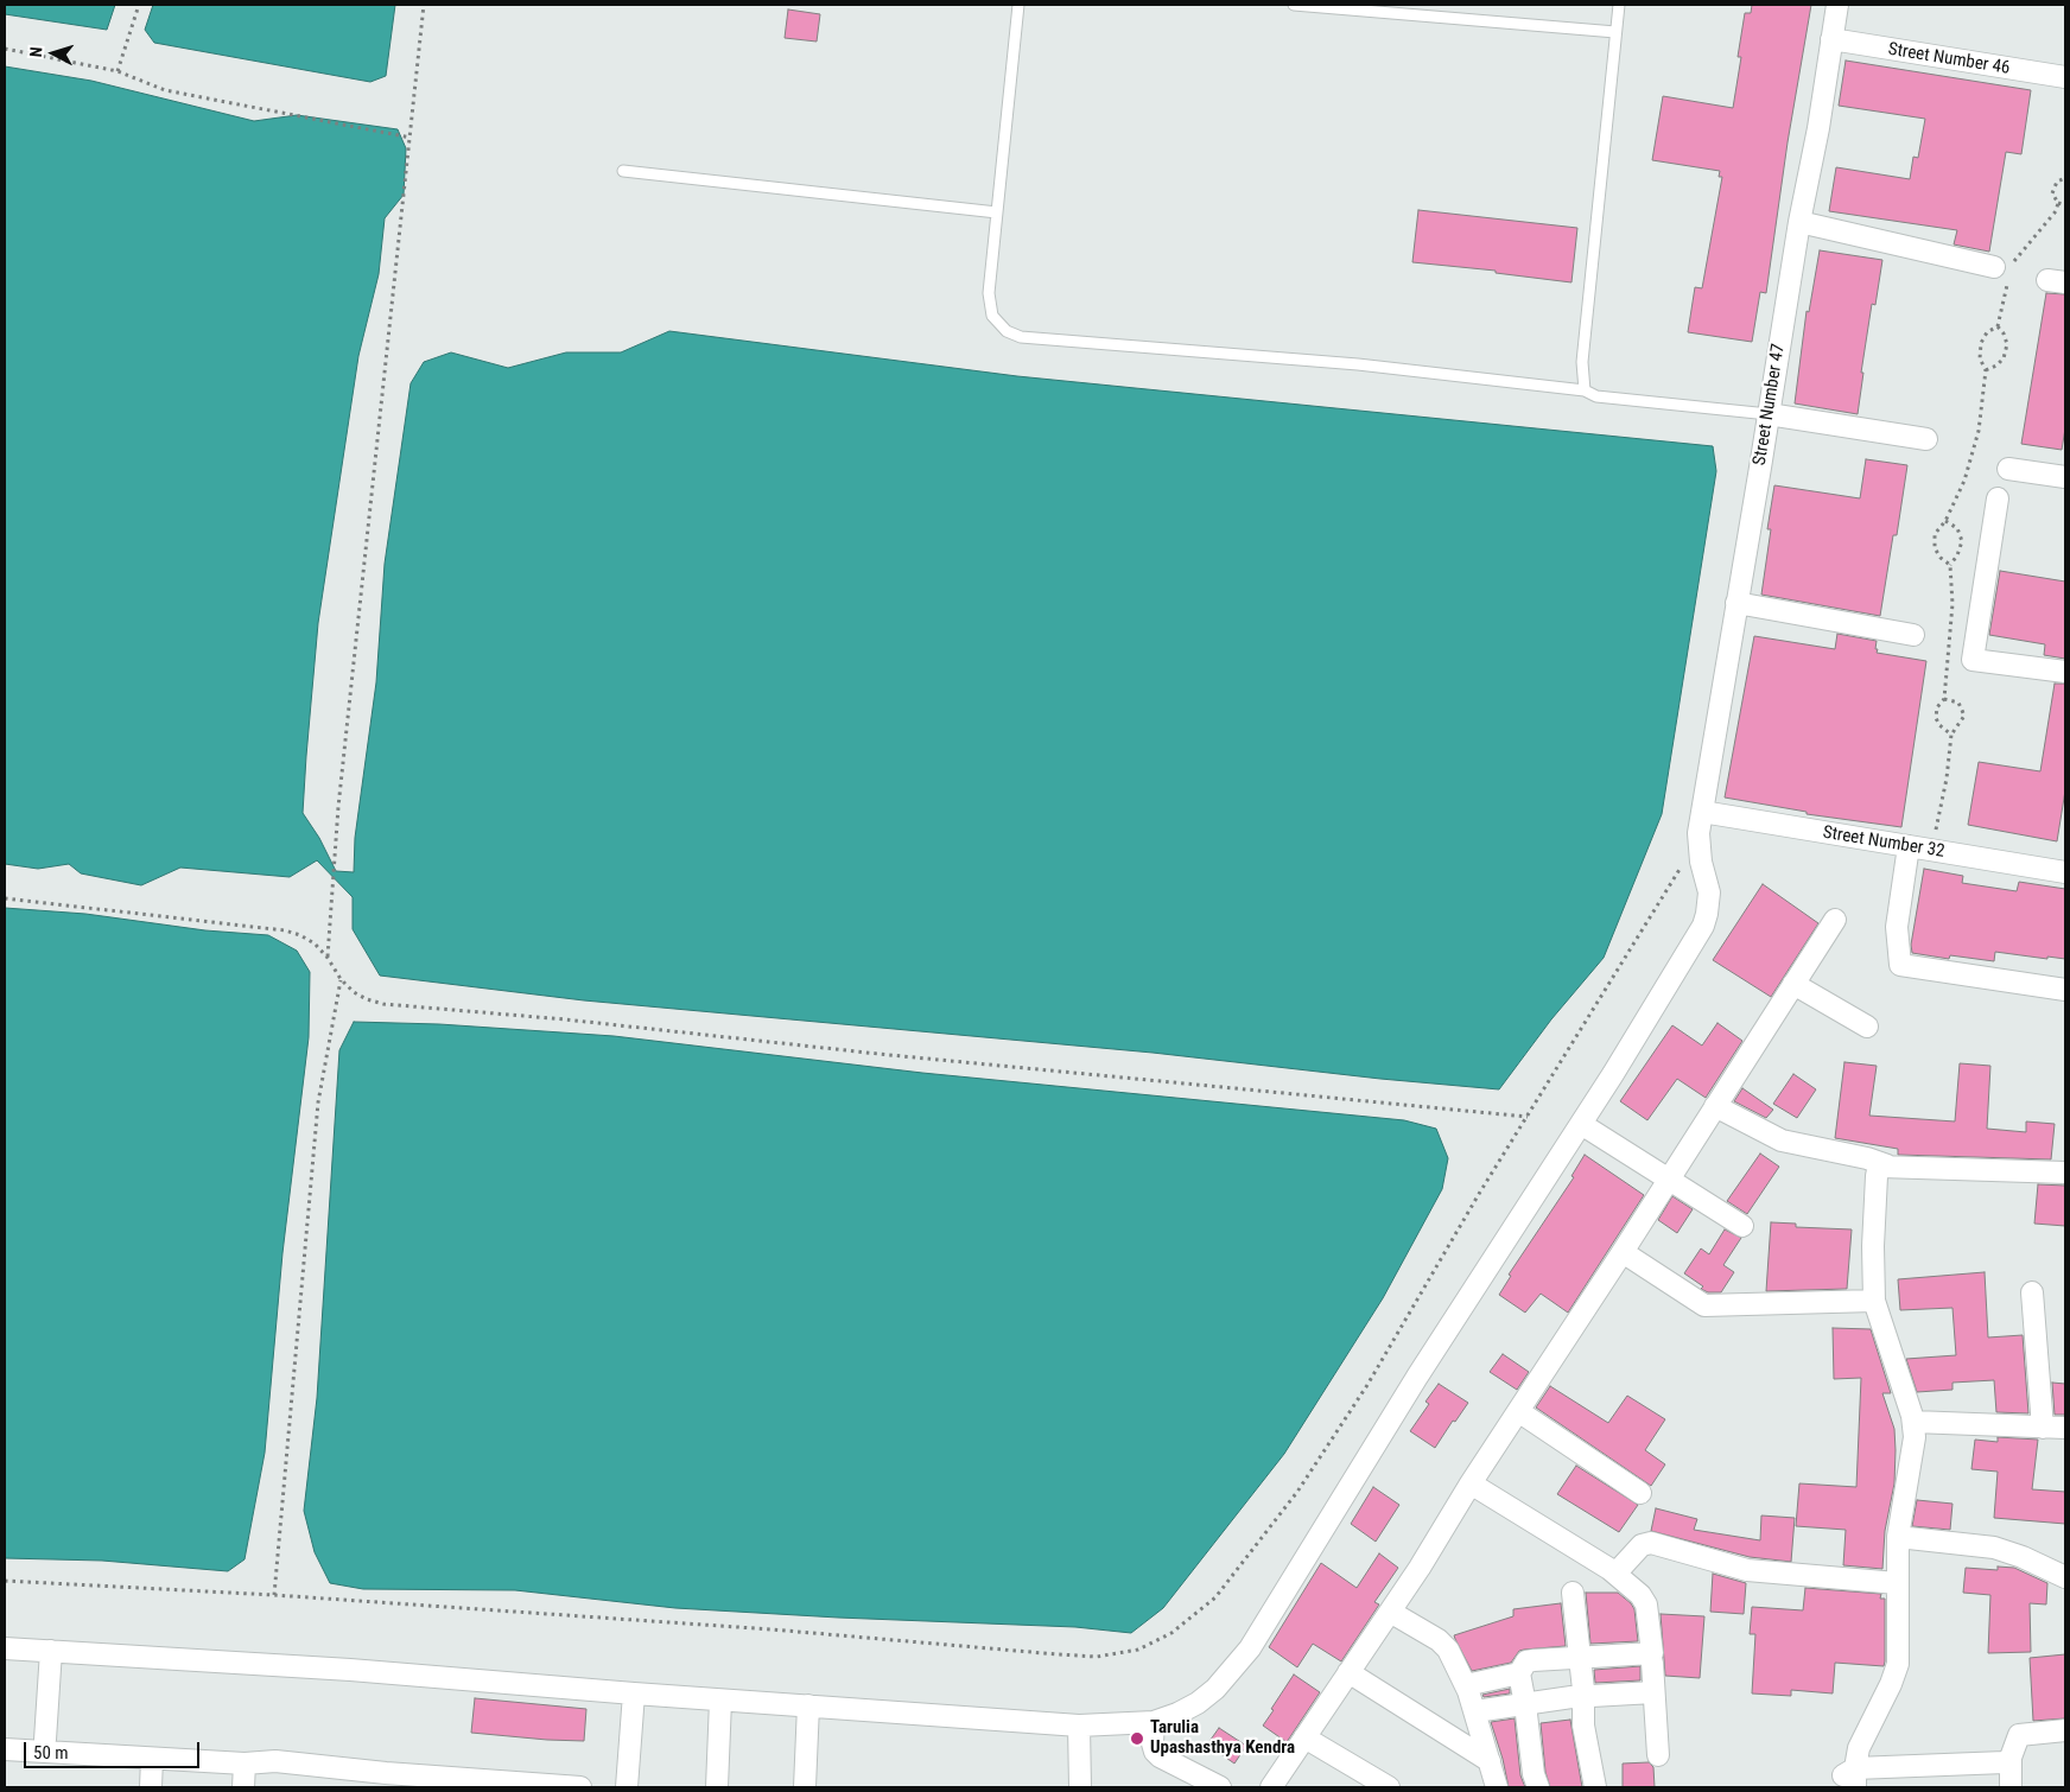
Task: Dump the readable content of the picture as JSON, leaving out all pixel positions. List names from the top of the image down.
{
  "streets": {
    "street": ["Street Number 46", "Street Number 47", "Street Number 32"]
  },
  "crossings": [
    ["Street Number 46", "Street Number 47"],
    ["Street Number 47", "Street Number 32"]
  ],
  "places": ["Tarulia Upashasthya Kendra"],
  "scale_bar": "50 m",
  "north": "left"
}
